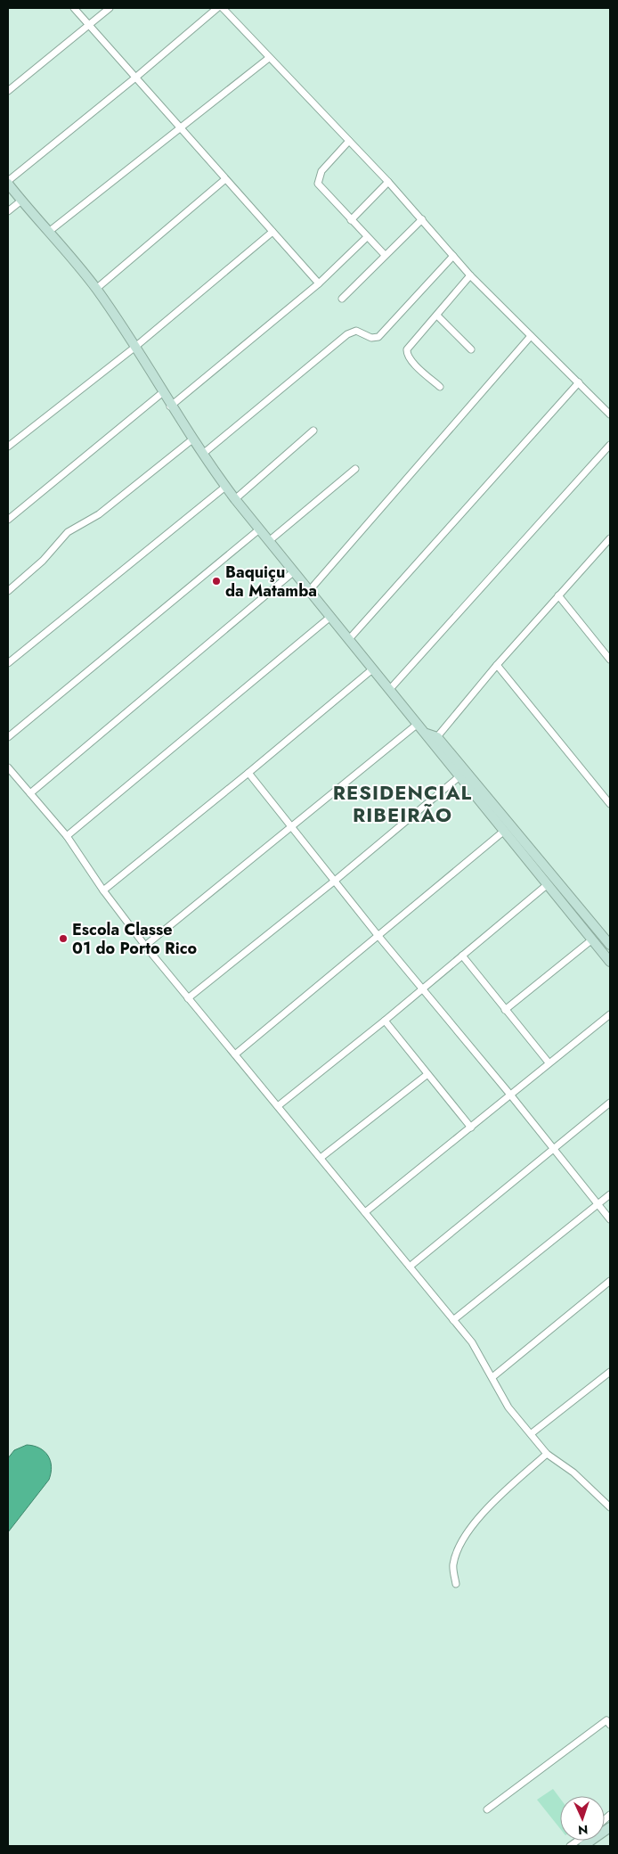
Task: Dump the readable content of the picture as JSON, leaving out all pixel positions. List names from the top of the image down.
{
  "districts": ["RESIDENCIAL RIBEIRÃO"],
  "places": ["Baquiçu da Matamba", "Escola Classe 01 do Porto Rico"],
  "north": "bottom"
}
